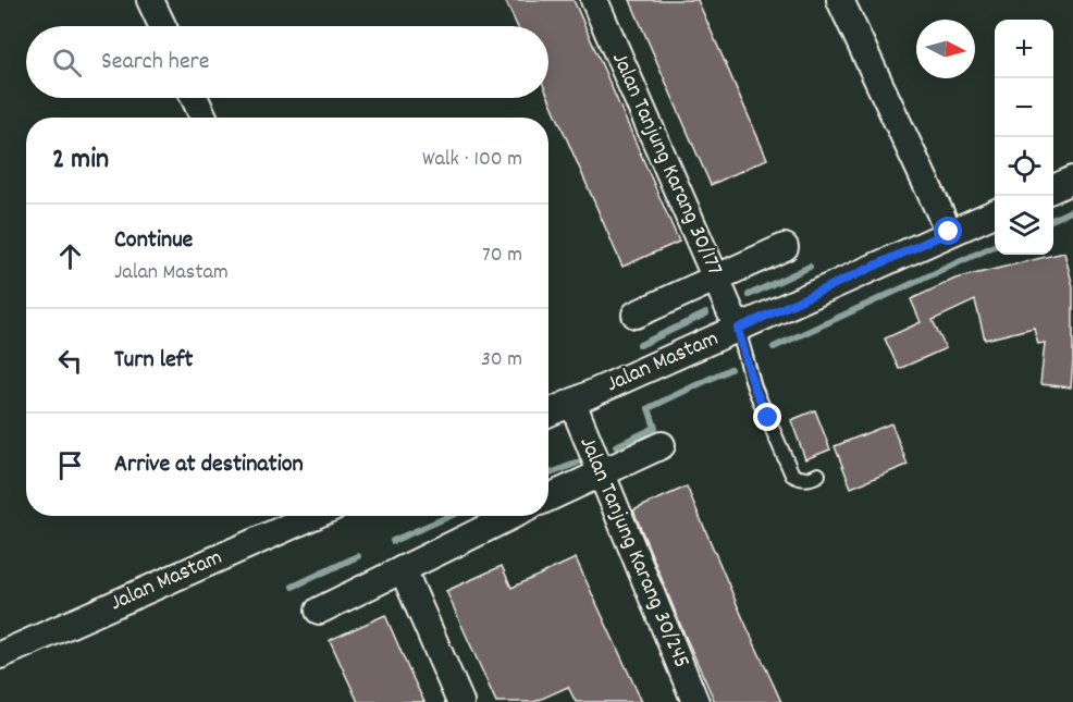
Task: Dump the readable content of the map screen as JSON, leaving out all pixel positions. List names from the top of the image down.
{
  "streets": {
    "street": ["Jalan Tanjung Karang 30/177", "Jalan Mastam", "Jalan Tanjung Karang 30/245"]
  },
  "crossings": [
    ["Jalan Tanjung Karang 30/177", "Jalan Mastam"],
    ["Jalan Mastam", "Jalan Tanjung Karang 30/245"]
  ],
  "north": "right",
  "page": {
    "map_buttons": ["+", "−"],
    "search": "Search here",
    "heading": ["2 min", "Walk · 100 m"],
    "list": [
      ["Continue", "Jalan Mastam", "70 m"],
      ["Turn left", "30 m"],
      "Arrive at destination"
    ]
  }
}
